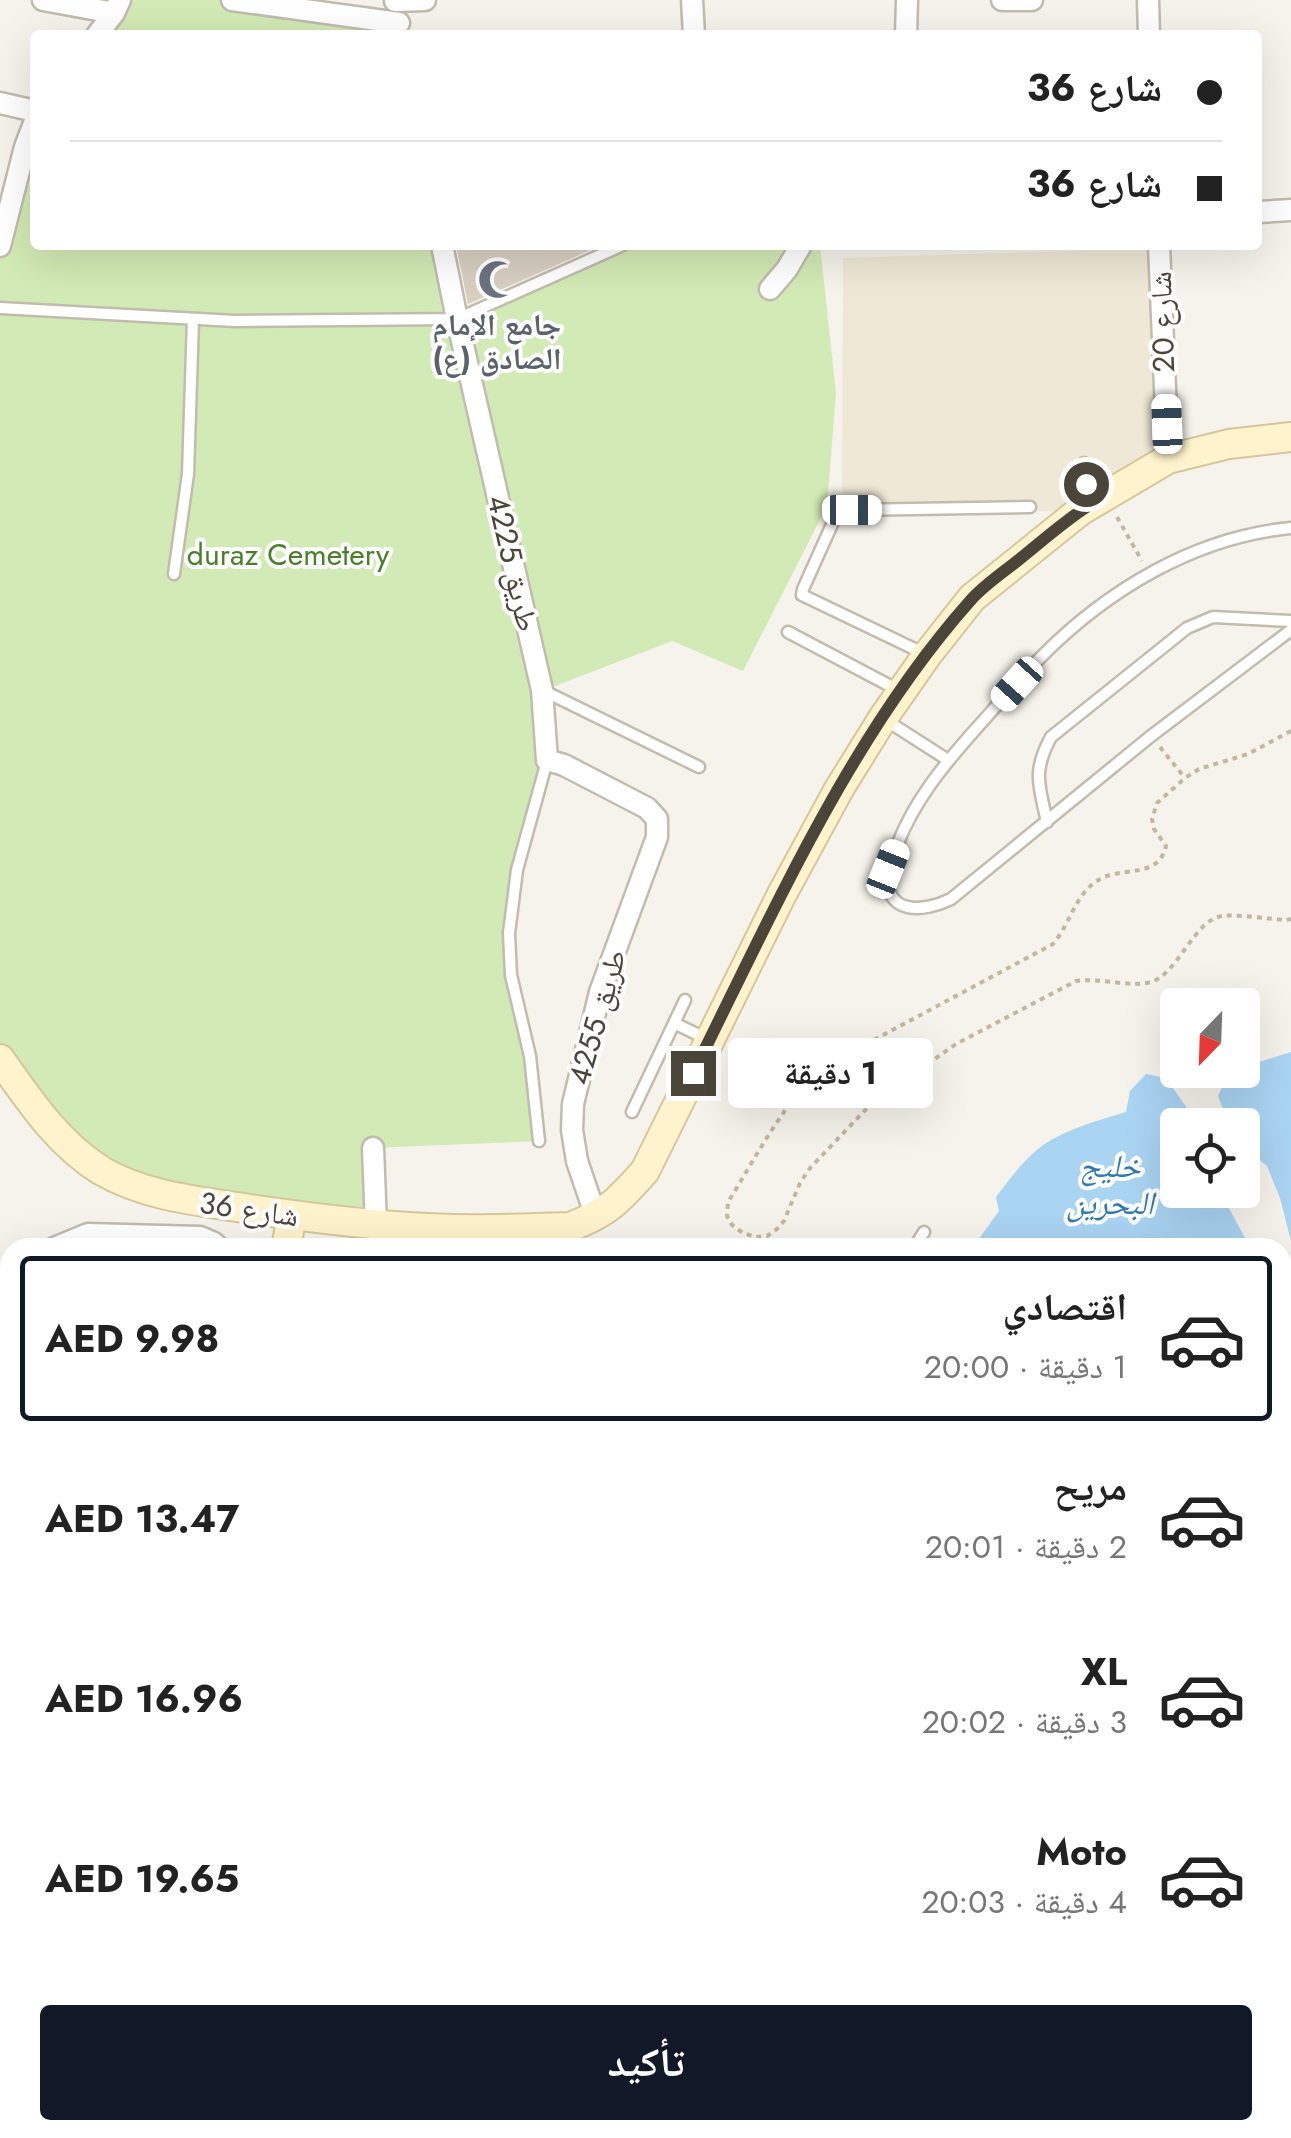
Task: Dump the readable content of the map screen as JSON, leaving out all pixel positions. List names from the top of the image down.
{
  "streets": {
    "street": [
      "شارع 20",
      "طريق 4225",
      "طريق 4255",
      "شارع 36"
    ]
  },
  "crossings": [
    ["طريق 4225", "طريق 4255"],
    ["طريق 4255", "شارع 36"]
  ],
  "water": ["خليج البحرين"],
  "parks": ["duraz Cemetery"],
  "places": {
    "mosque": ["جامع الإمام الصادق (ع)"]
  },
  "north": "bottom left",
  "page": {
    "banner": ["شارع 36", "شارع 36"],
    "bubble": "1 دقيقة",
    "list": [
      {
        "name": "اقتصادي",
        "note": "1 دقيقة · 20:00",
        "value": "AED 9.98"
      },
      {
        "name": "مريح",
        "note": "2 دقيقة · 20:01",
        "value": "AED 13.47"
      },
      {
        "name": "XL",
        "note": "3 دقيقة · 20:02",
        "value": "AED 16.96"
      },
      {
        "name": "Moto",
        "note": "4 دقيقة · 20:03",
        "value": "AED 19.65"
      }
    ],
    "buttons": "تأكيد"
  }
}
